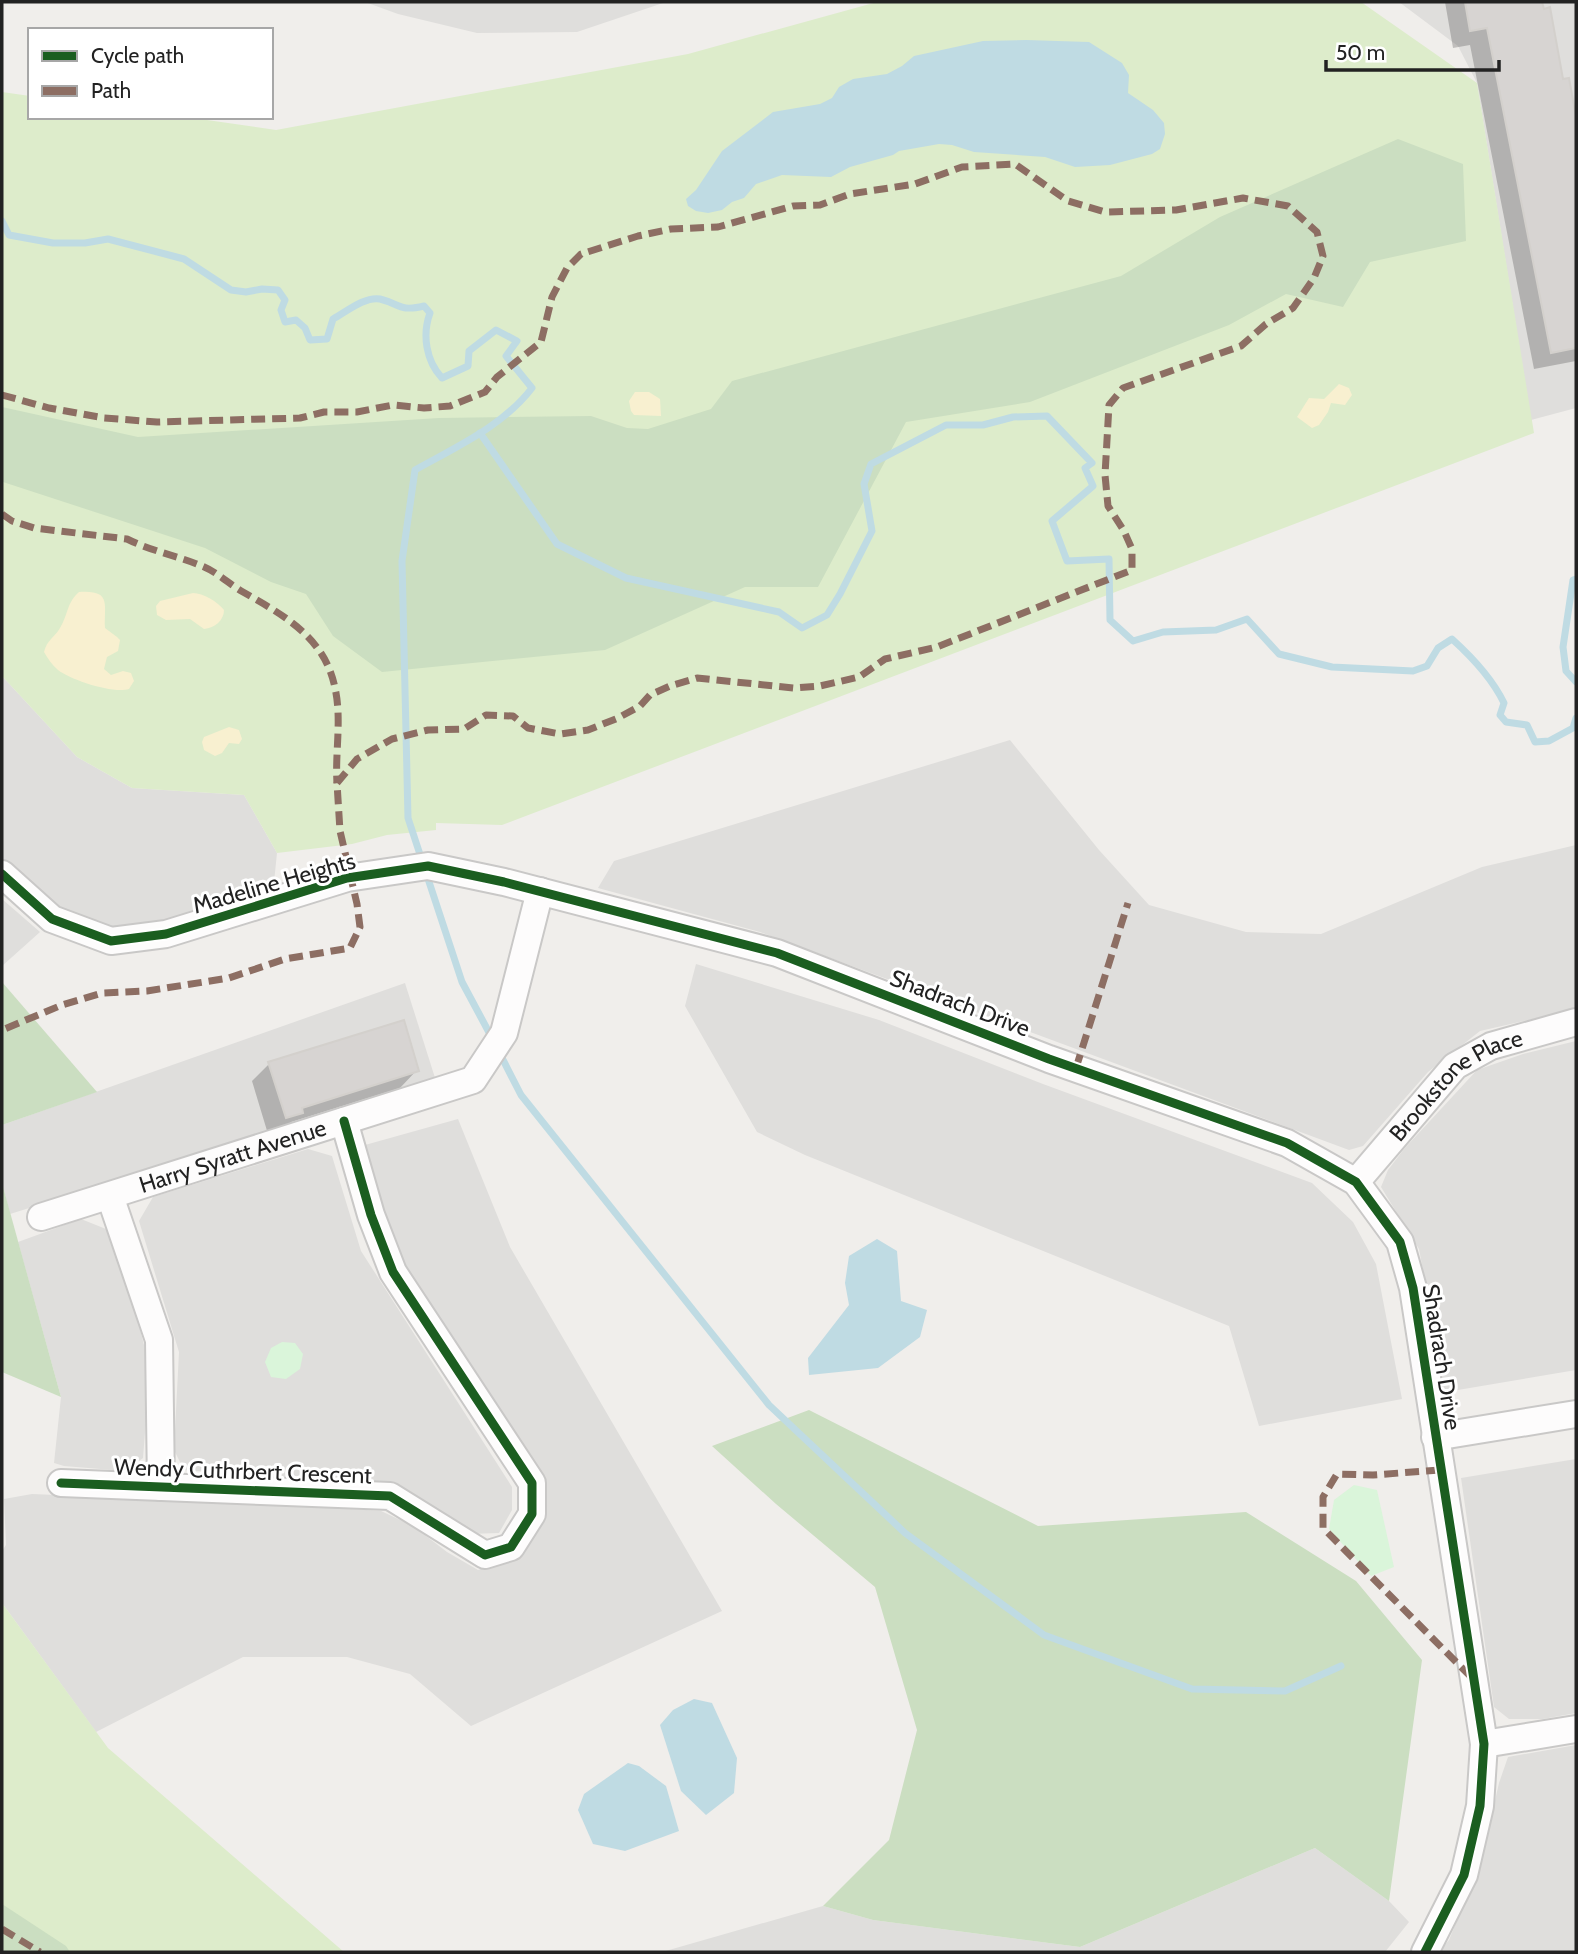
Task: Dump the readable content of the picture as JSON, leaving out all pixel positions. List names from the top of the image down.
{
  "streets": {
    "street": [
      "Madeline Heights",
      "Shadrach Drive",
      "Brookstone Place",
      "Harry Syratt Avenue",
      "Wendy Cuthrbert Crescent"
    ]
  },
  "crossings": [
    ["Madeline Heights", "Shadrach Drive"],
    ["Madeline Heights", "Harry Syratt Avenue"],
    ["Shadrach Drive", "Brookstone Place"],
    ["Harry Syratt Avenue", "Wendy Cuthrbert Crescent"]
  ],
  "legend": ["Cycle path", "Path"],
  "scale_bar": "50 m"
}
